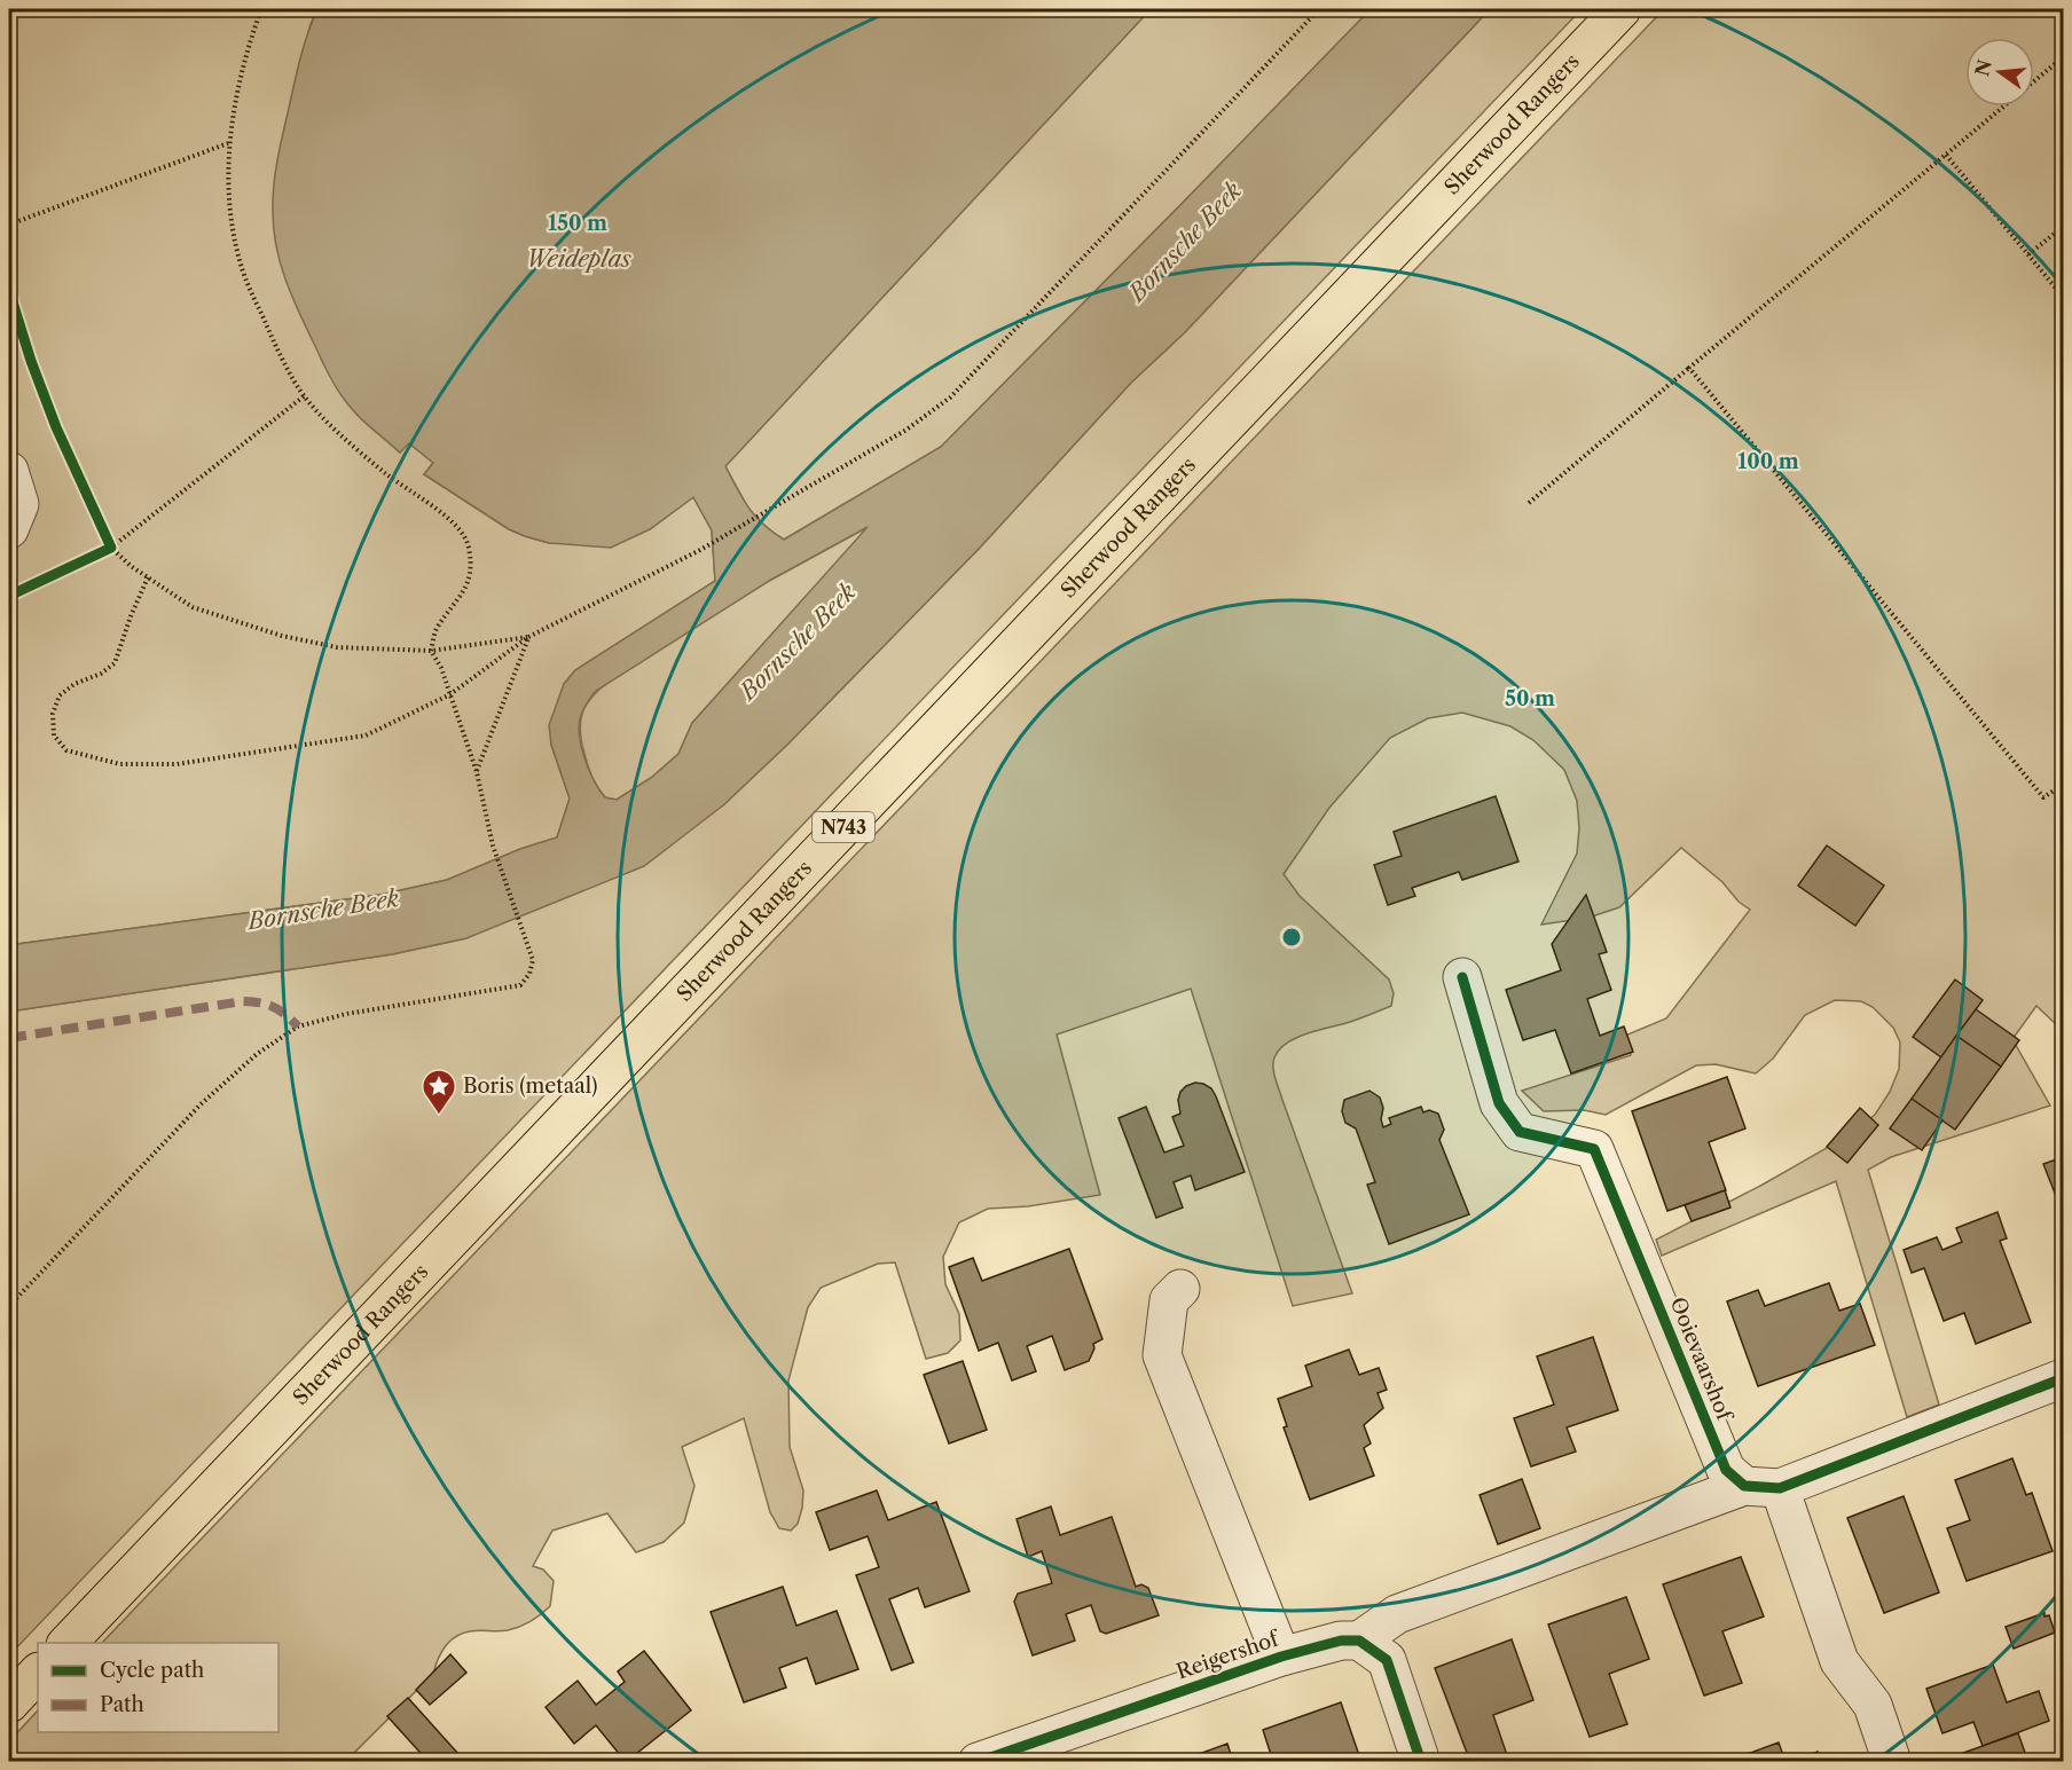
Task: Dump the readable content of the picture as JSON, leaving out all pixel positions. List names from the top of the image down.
{
  "streets": {
    "main road": ["Sherwood Rangers", "N743"],
    "street": ["Ooievaarshof", "Reigershof"]
  },
  "crossings": [
    ["Ooievaarshof", "Reigershof"]
  ],
  "water": ["Bornsche Beek", "Weideplas"],
  "places": {
    "place": ["Boris (metaal)"]
  },
  "legend": ["Cycle path", "Path"],
  "north": "left",
  "rings": ["150 m", "100 m", "50 m"]
}
